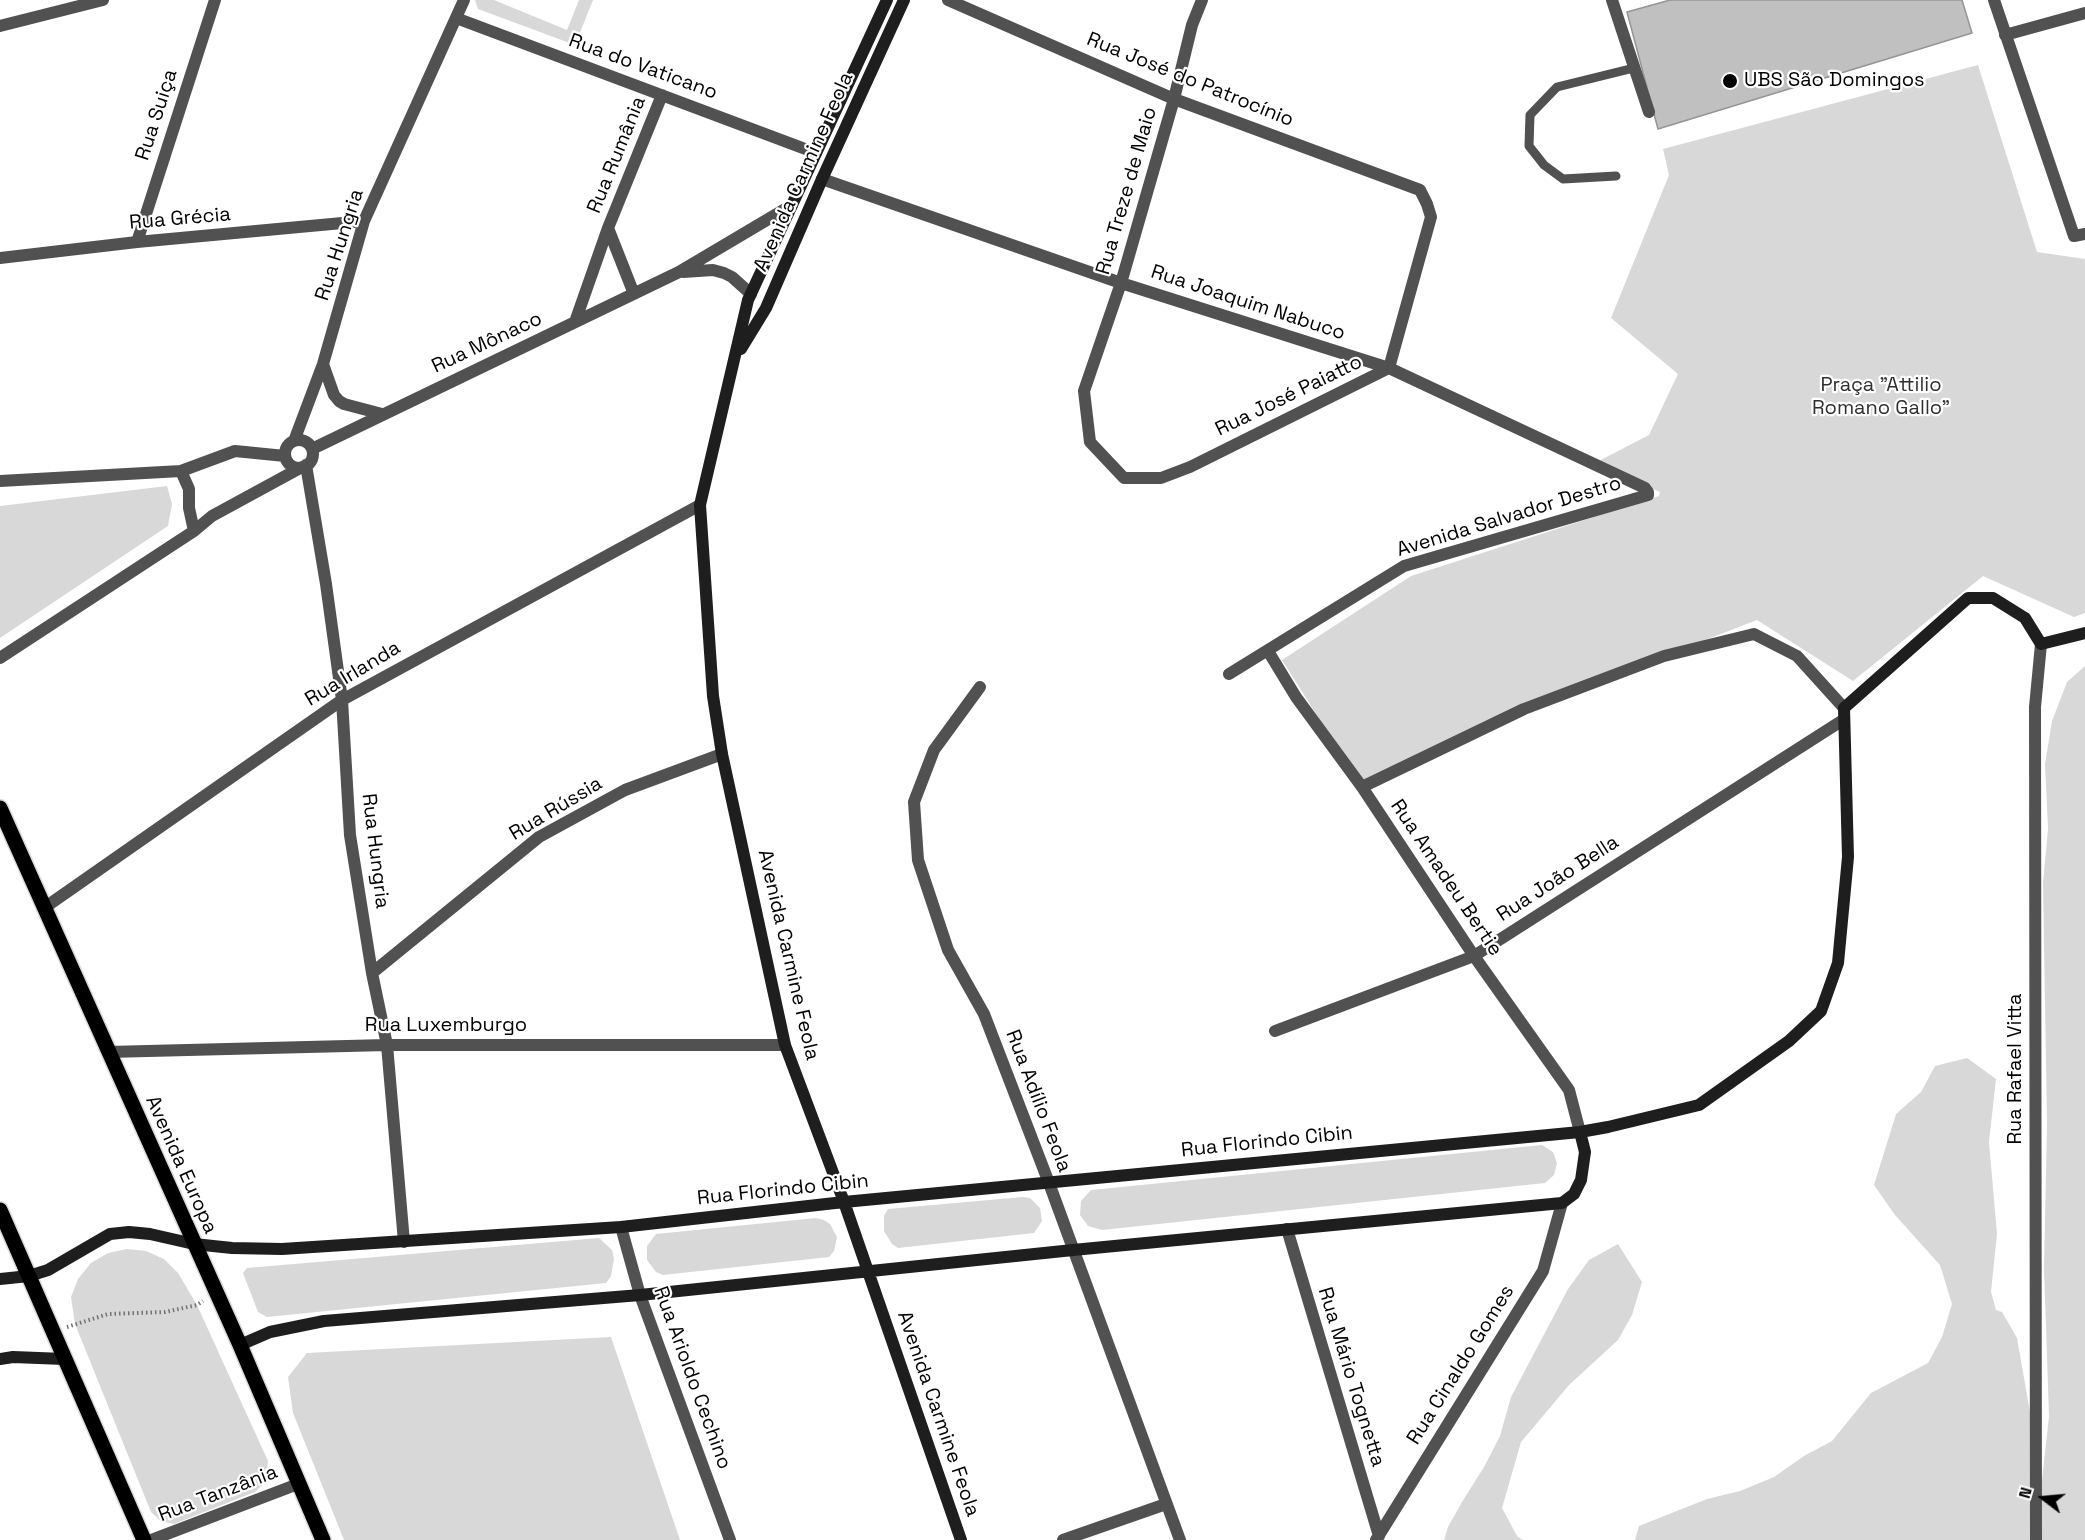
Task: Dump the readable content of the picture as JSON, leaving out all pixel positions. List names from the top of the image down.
{
  "streets": {
    "main road": ["Avenida Carmine Feola", "Rua Florindo Cibin", "Avenida Europa"],
    "street": [
      "Rua do Vaticano",
      "Rua José do Patrocínio",
      "Rua Suiça",
      "Rua Rumânia",
      "Rua Treze de Maio",
      "Rua Grécia",
      "Rua Hungria",
      "Rua Joaquim Nabuco",
      "Rua Mônaco",
      "Rua José Paiatto",
      "Avenida Salvador Destro",
      "Rua Irlanda",
      "Rua Rússia",
      "Rua Amadeu Bertie",
      "Rua João Bella",
      "Rua Luxemburgo",
      "Rua Rafael Vitta",
      "Rua Adílio Feola",
      "Rua Cinaldo Gomes",
      "Rua Mário Tognetta",
      "Rua Arioldo Cechino",
      "Rua Tanzânia"
    ]
  },
  "crossings": [
    ["Rua do Vaticano", "Rua Rumânia"],
    ["Rua do Vaticano", "Avenida Carmine Feola"],
    ["Rua do Vaticano", "Rua Hungria"],
    ["Rua José do Patrocínio", "Rua Treze de Maio"],
    ["Rua José do Patrocínio", "Rua José Paiatto"],
    ["Rua Suiça", "Rua Grécia"],
    ["Rua Rumânia", "Rua Mônaco"],
    ["Avenida Carmine Feola", "Rua Joaquim Nabuco"],
    ["Avenida Carmine Feola", "Rua Mônaco"],
    ["Avenida Carmine Feola", "Rua Irlanda"],
    ["Avenida Carmine Feola", "Rua Rússia"],
    ["Avenida Carmine Feola", "Rua Luxemburgo"],
    ["Avenida Carmine Feola", "Rua Florindo Cibin"],
    ["Rua Treze de Maio", "Rua Joaquim Nabuco"],
    ["Rua Treze de Maio", "Rua José Paiatto"],
    ["Rua Grécia", "Rua Hungria"],
    ["Rua Hungria", "Rua Mônaco"],
    ["Rua Hungria", "Rua Irlanda"],
    ["Rua Hungria", "Rua Rússia"],
    ["Rua Hungria", "Rua Luxemburgo"],
    ["Rua Hungria", "Rua Florindo Cibin"],
    ["Rua Joaquim Nabuco", "Rua José Paiatto"],
    ["Rua Joaquim Nabuco", "Avenida Salvador Destro"],
    ["Avenida Salvador Destro", "Rua Amadeu Bertie"],
    ["Rua Irlanda", "Avenida Europa"],
    ["Rua Amadeu Bertie", "Rua João Bella"],
    ["Rua Amadeu Bertie", "Rua Florindo Cibin"],
    ["Rua João Bella", "Rua Florindo Cibin"],
    ["Rua Luxemburgo", "Avenida Europa"],
    ["Rua Adílio Feola", "Rua Florindo Cibin"],
    ["Rua Florindo Cibin", "Avenida Europa"],
    ["Rua Florindo Cibin", "Rua Arioldo Cechino"],
    ["Avenida Europa", "Rua Tanzânia"],
    ["Rua Cinaldo Gomes", "Rua Mário Tognetta"]
  ],
  "parks": ["Praça \"Attilio Romano Gallo\""],
  "places": ["UBS São Domingos"],
  "north": "left"
}
